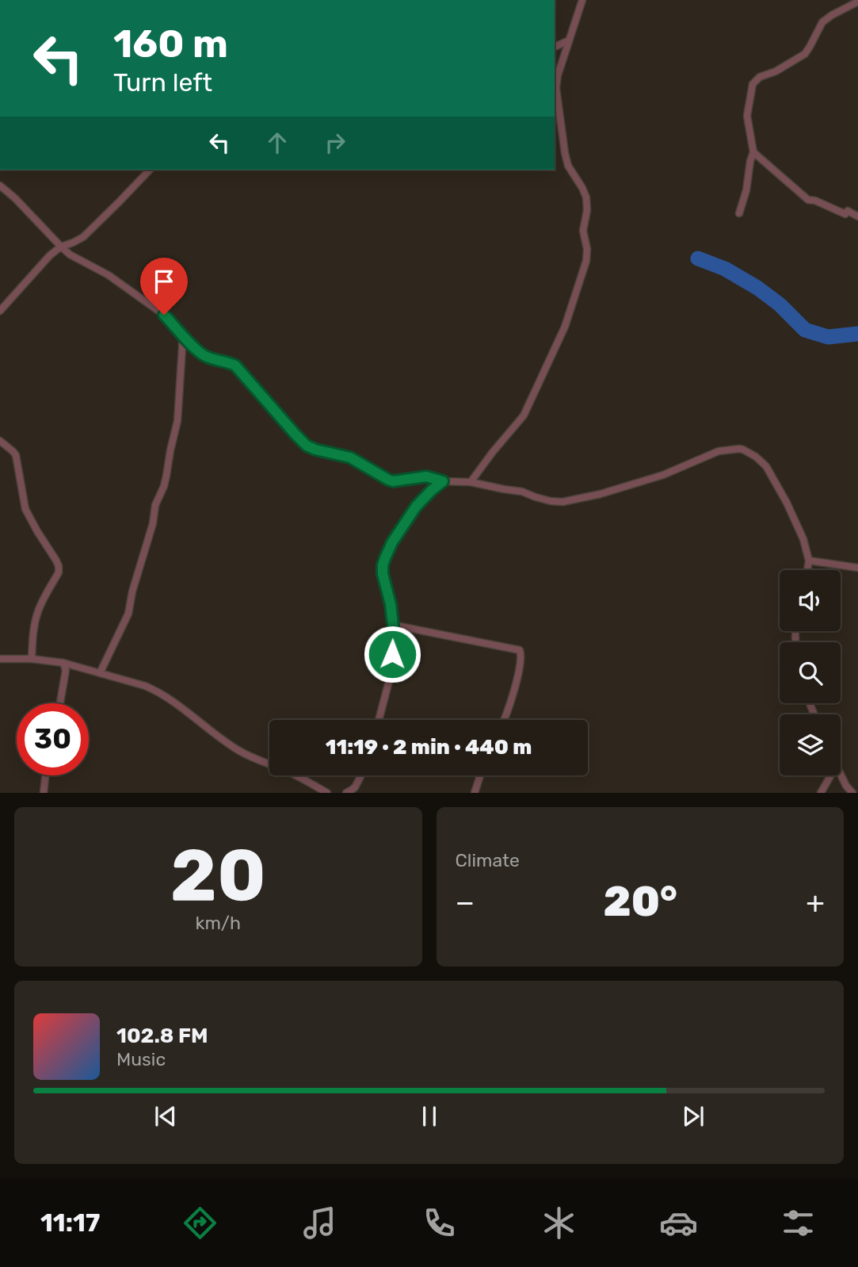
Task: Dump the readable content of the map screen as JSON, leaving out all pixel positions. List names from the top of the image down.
{
  "page": {
    "turn": ["160 m", "Turn left"],
    "limit": "30",
    "trip": "11:19 · 2 min · 440 m",
    "tile": [
      ["20", "km/h"],
      "Climate"
    ],
    "heat": ["−", "20°", "+"],
    "song": ["102.8 FM", "Music"],
    "tabs": "11:17"
  }
}
